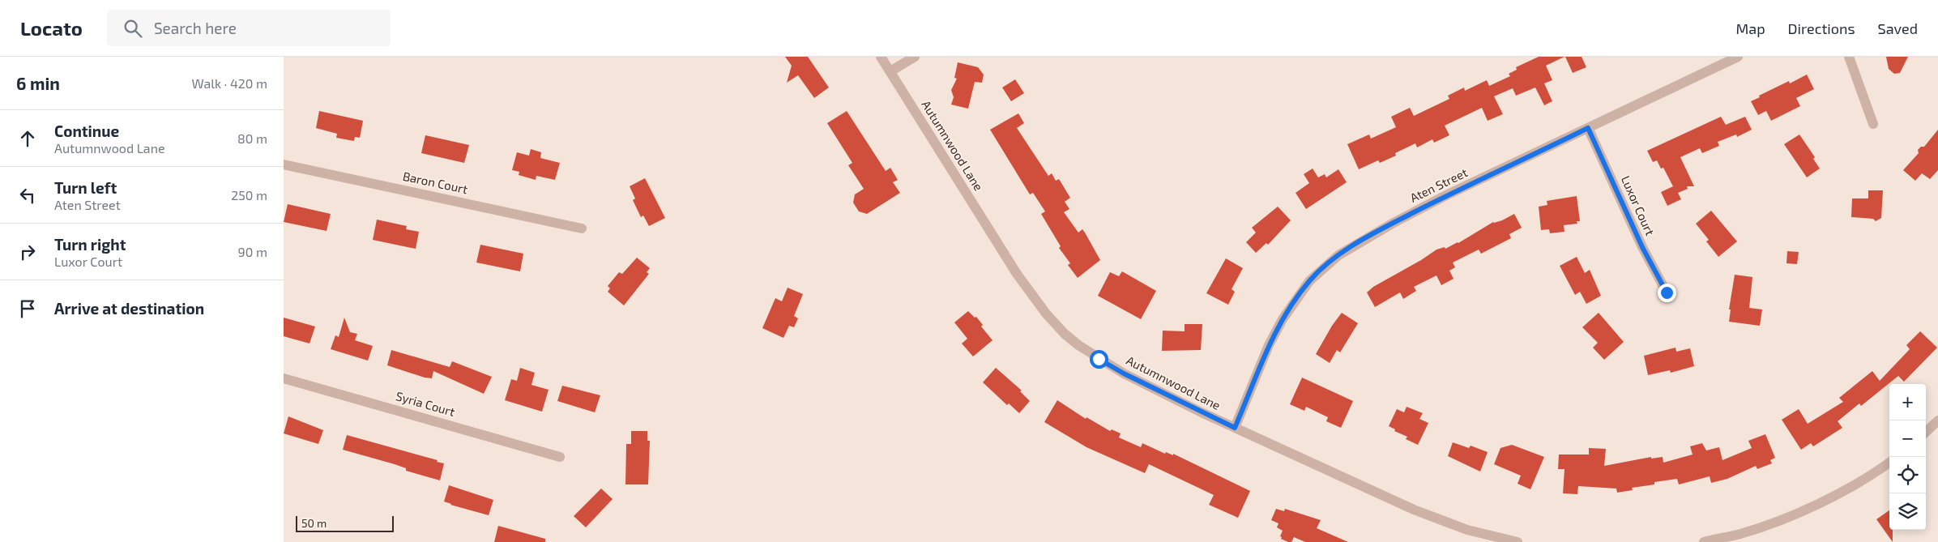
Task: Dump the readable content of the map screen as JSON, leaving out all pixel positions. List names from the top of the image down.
{
  "streets": {
    "street": [
      "Autumnwood Lane",
      "Baron Court",
      "Aten Street",
      "Luxor Court",
      "Syria Court"
    ]
  },
  "crossings": [
    ["Autumnwood Lane", "Aten Street"],
    ["Aten Street", "Luxor Court"]
  ],
  "scale_bar": "50 m",
  "page": {
    "header": "Locato",
    "search": "Search here",
    "nav": ["Map", "Directions", "Saved"],
    "heading": ["6 min", "Walk · 420 m"],
    "list": [
      ["Continue", "Autumnwood Lane", "80 m"],
      ["Turn left", "Aten Street", "250 m"],
      ["Turn right", "Luxor Court", "90 m"],
      "Arrive at destination"
    ],
    "map_buttons": ["+", "−"],
    "scale": "50 m"
  }
}
